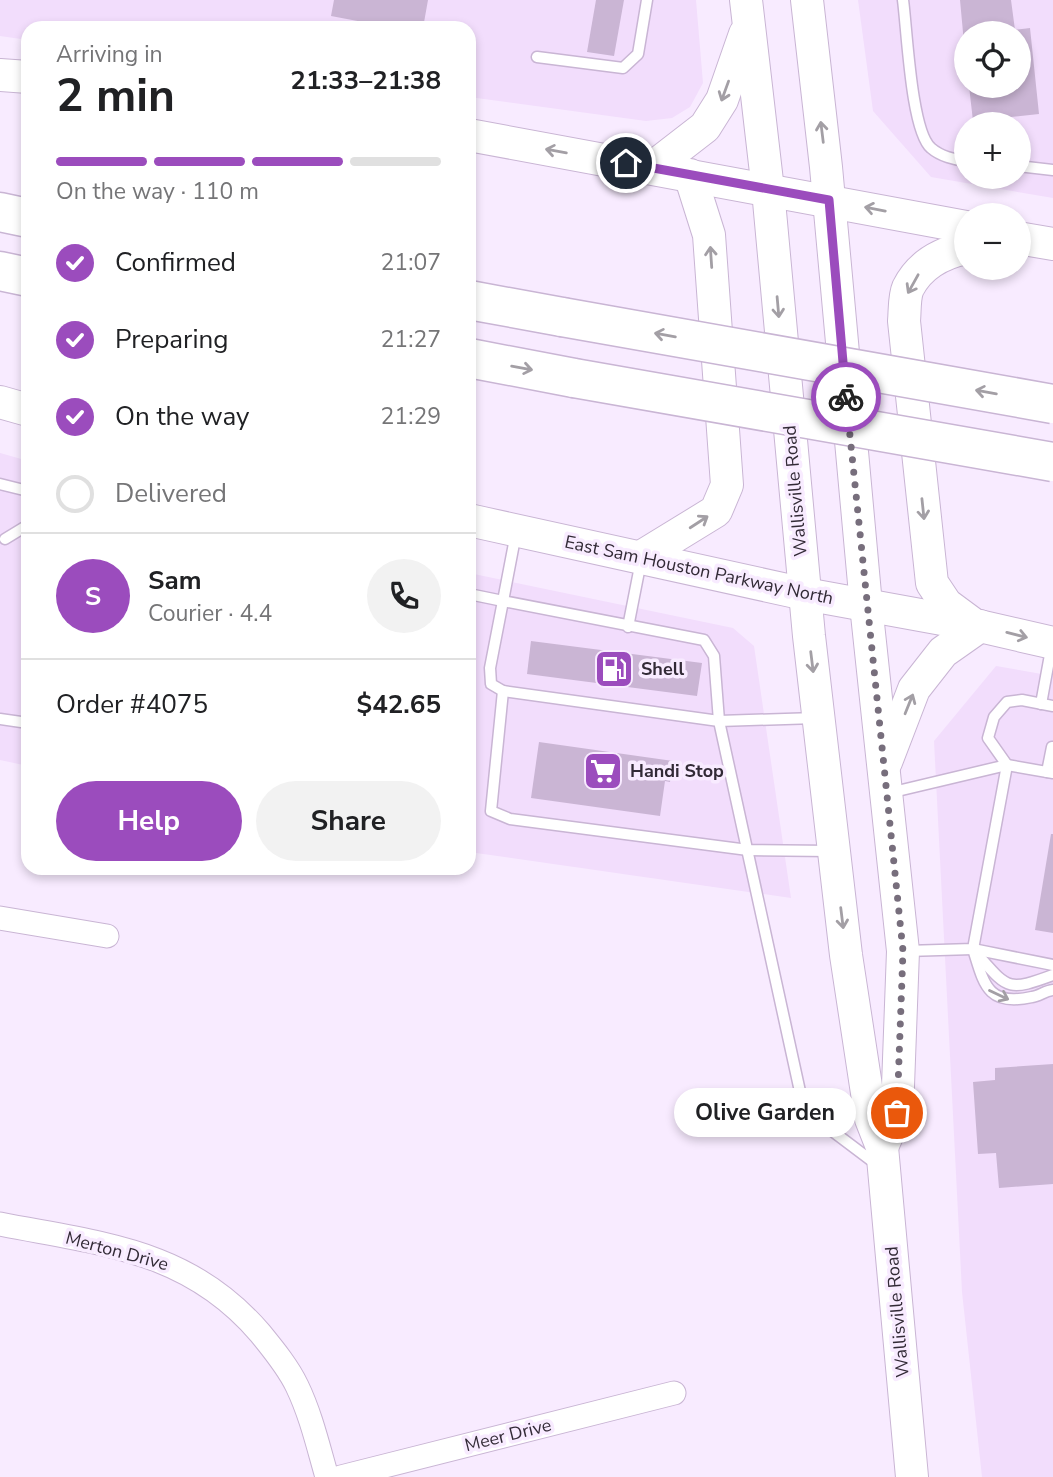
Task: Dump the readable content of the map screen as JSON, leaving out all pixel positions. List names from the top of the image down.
{
  "streets": {
    "main road": ["Wallisville Road", "East Sam Houston Parkway North"],
    "street": ["Merton Drive", "Meer Drive"]
  },
  "crossings": [
    ["Wallisville Road", "East Sam Houston Parkway North"]
  ],
  "places": {
    "fuel station": ["Shell"],
    "supermarket": ["Handi Stop"],
    "other": ["Olive Garden"]
  },
  "page": {
    "map_buttons": ["+", "−"],
    "heading": ["2 min", "Arriving in", "21:33–21:38"],
    "panel": [
      "Sam",
      "Courier · 4.4",
      "Order #4075",
      "$42.65"
    ],
    "bar": "On the way · 110 m",
    "list": [
      ["Confirmed", "21:07"],
      ["Preparing", "21:27"],
      ["On the way", "21:29"],
      "Delivered"
    ],
    "round": "S",
    "buttons": ["Help", "Share"],
    "bubble": "Olive Garden"
  }
}
